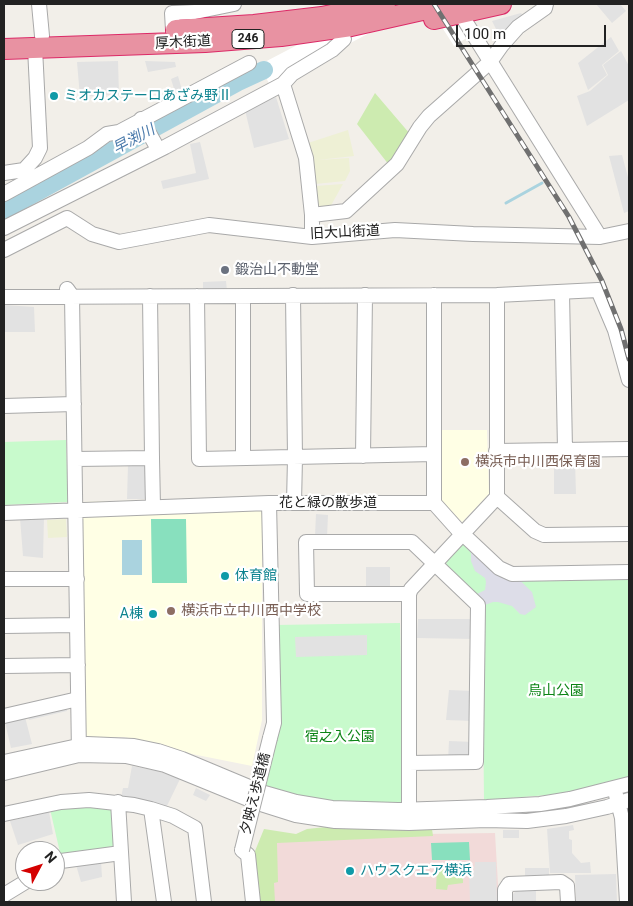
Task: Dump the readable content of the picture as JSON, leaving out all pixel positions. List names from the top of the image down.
{
  "streets": {
    "highway": ["246", "厚木街道"],
    "street": ["旧大山街道", "花と緑の散歩道", "夕映え歩道橋"]
  },
  "crossings": [
    ["246", "厚木街道"],
    ["花と緑の散歩道", "夕映え歩道橋"]
  ],
  "water": ["早渕川"],
  "parks": ["烏山公園", "宿之入公園"],
  "places": [
    "ミオカステーロあざみ野Ⅱ",
    "鍛治山不動堂",
    "横浜市中川西保育園",
    "体育館",
    "横浜市立中川西中学校",
    "A棟",
    "ハウスクエア横浜"
  ],
  "scale_bar": "100 m",
  "north": "top right"
}
